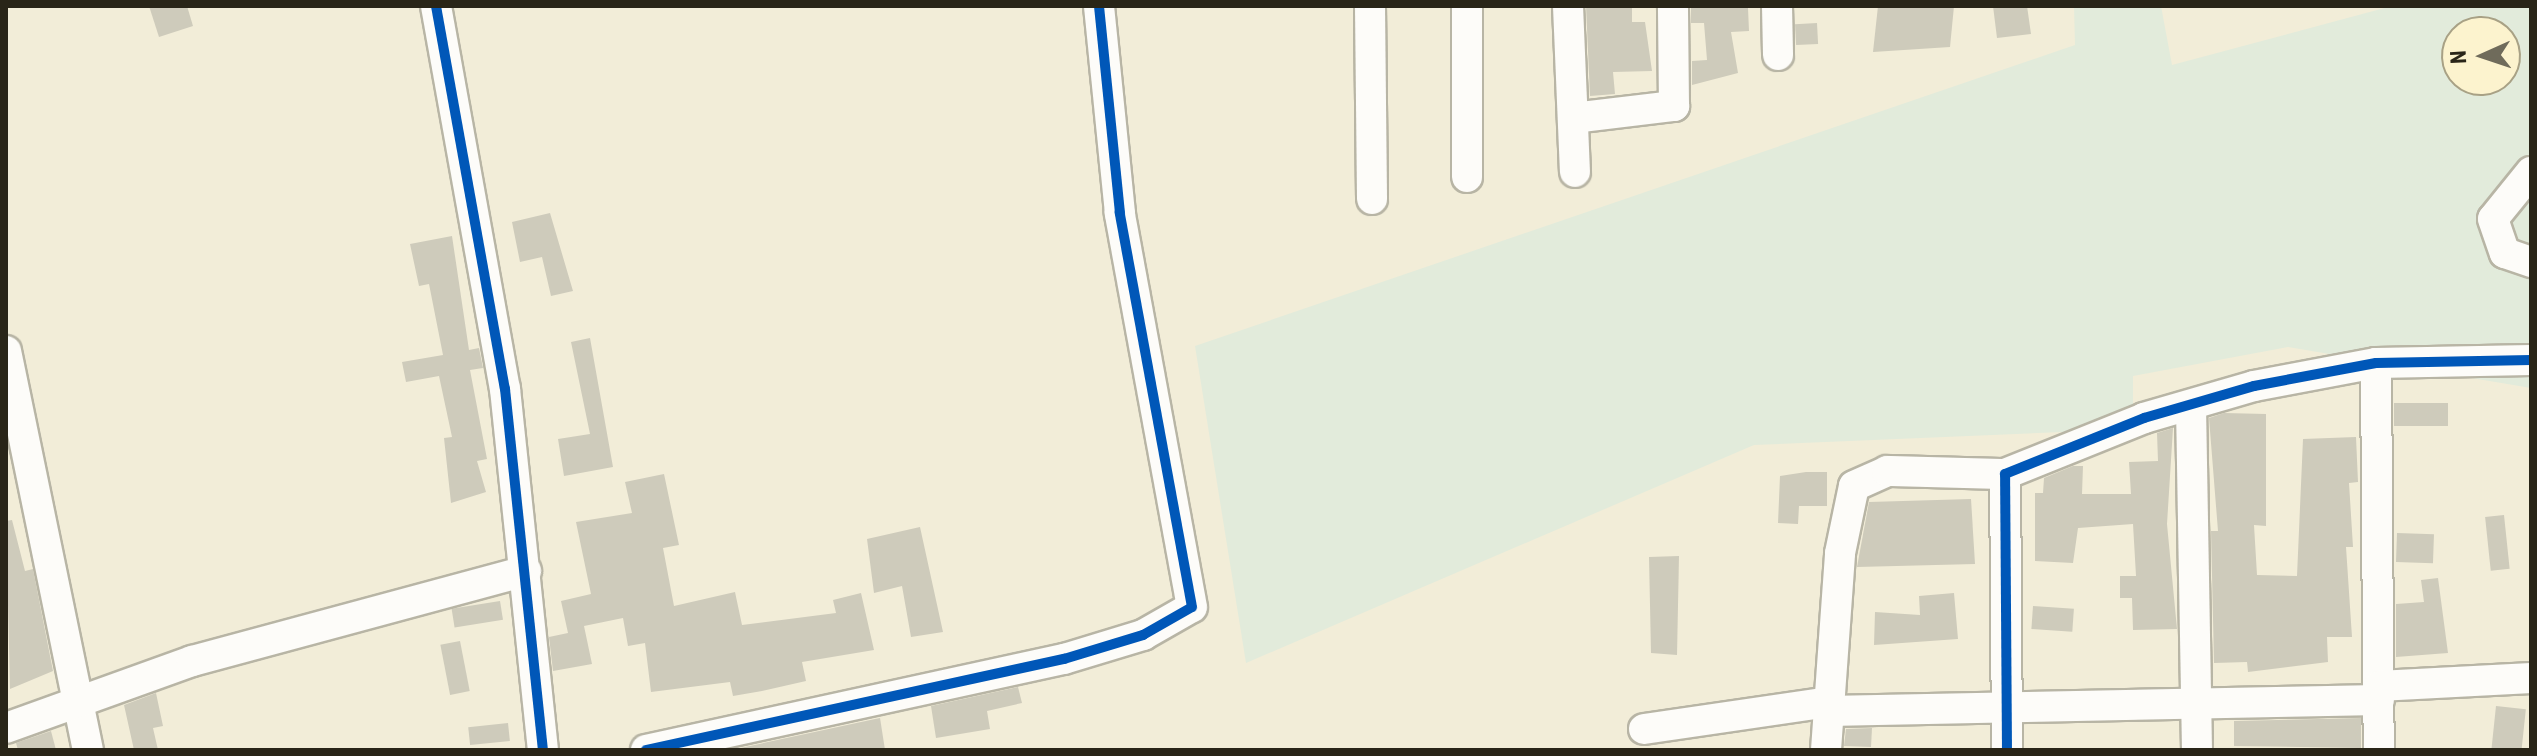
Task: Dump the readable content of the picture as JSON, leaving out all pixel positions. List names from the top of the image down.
{
  "north": "left"
}
